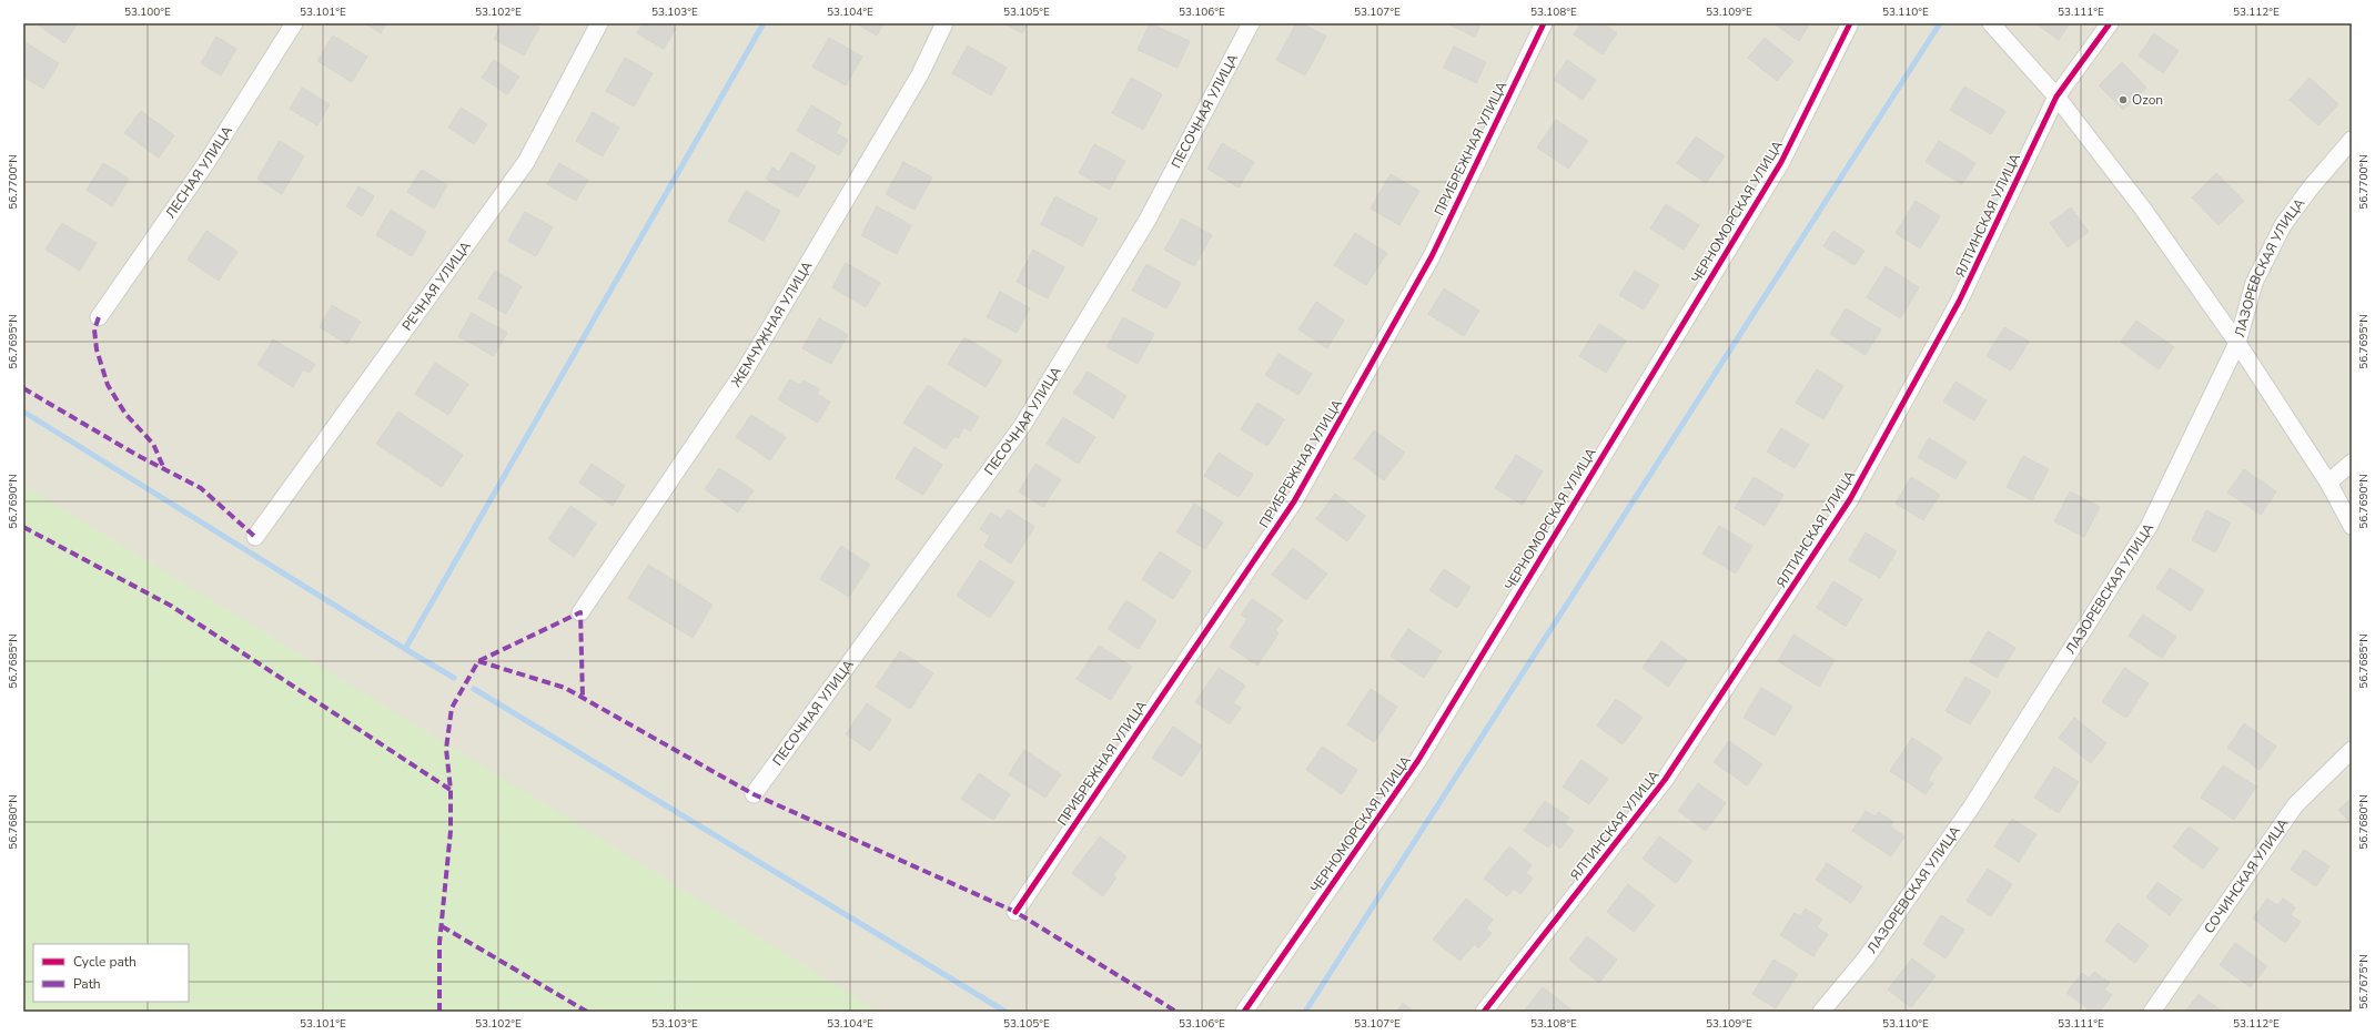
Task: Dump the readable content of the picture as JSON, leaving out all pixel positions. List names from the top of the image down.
{
  "streets": {
    "street": [
      "ПЕСОЧНАЯ УЛИЦА",
      "ПРИБРЕЖНАЯ УЛИЦА",
      "ЛЕСНАЯ УЛИЦА",
      "ЧЕРНОМОРСКАЯ УЛИЦА",
      "ЯЛТИНСКАЯ УЛИЦА",
      "ЛАЗОРЕВСКАЯ УЛИЦА",
      "РЕЧНАЯ УЛИЦА",
      "ЖЕМЧУЖНАЯ УЛИЦА",
      "СОЧИНСКАЯ УЛИЦА"
    ]
  },
  "places": ["Ozon"],
  "legend": ["Cycle path", "Path"],
  "coordinates": [
    "53.100°E",
    "53.101°E",
    "53.102°E",
    "53.103°E",
    "53.104°E",
    "53.105°E",
    "53.106°E",
    "53.107°E",
    "53.108°E",
    "53.109°E",
    "53.110°E",
    "53.111°E",
    "53.112°E",
    "56.7700°N",
    "56.7695°N",
    "56.7690°N",
    "56.7685°N",
    "56.7680°N",
    "56.7675°N"
  ]
}
